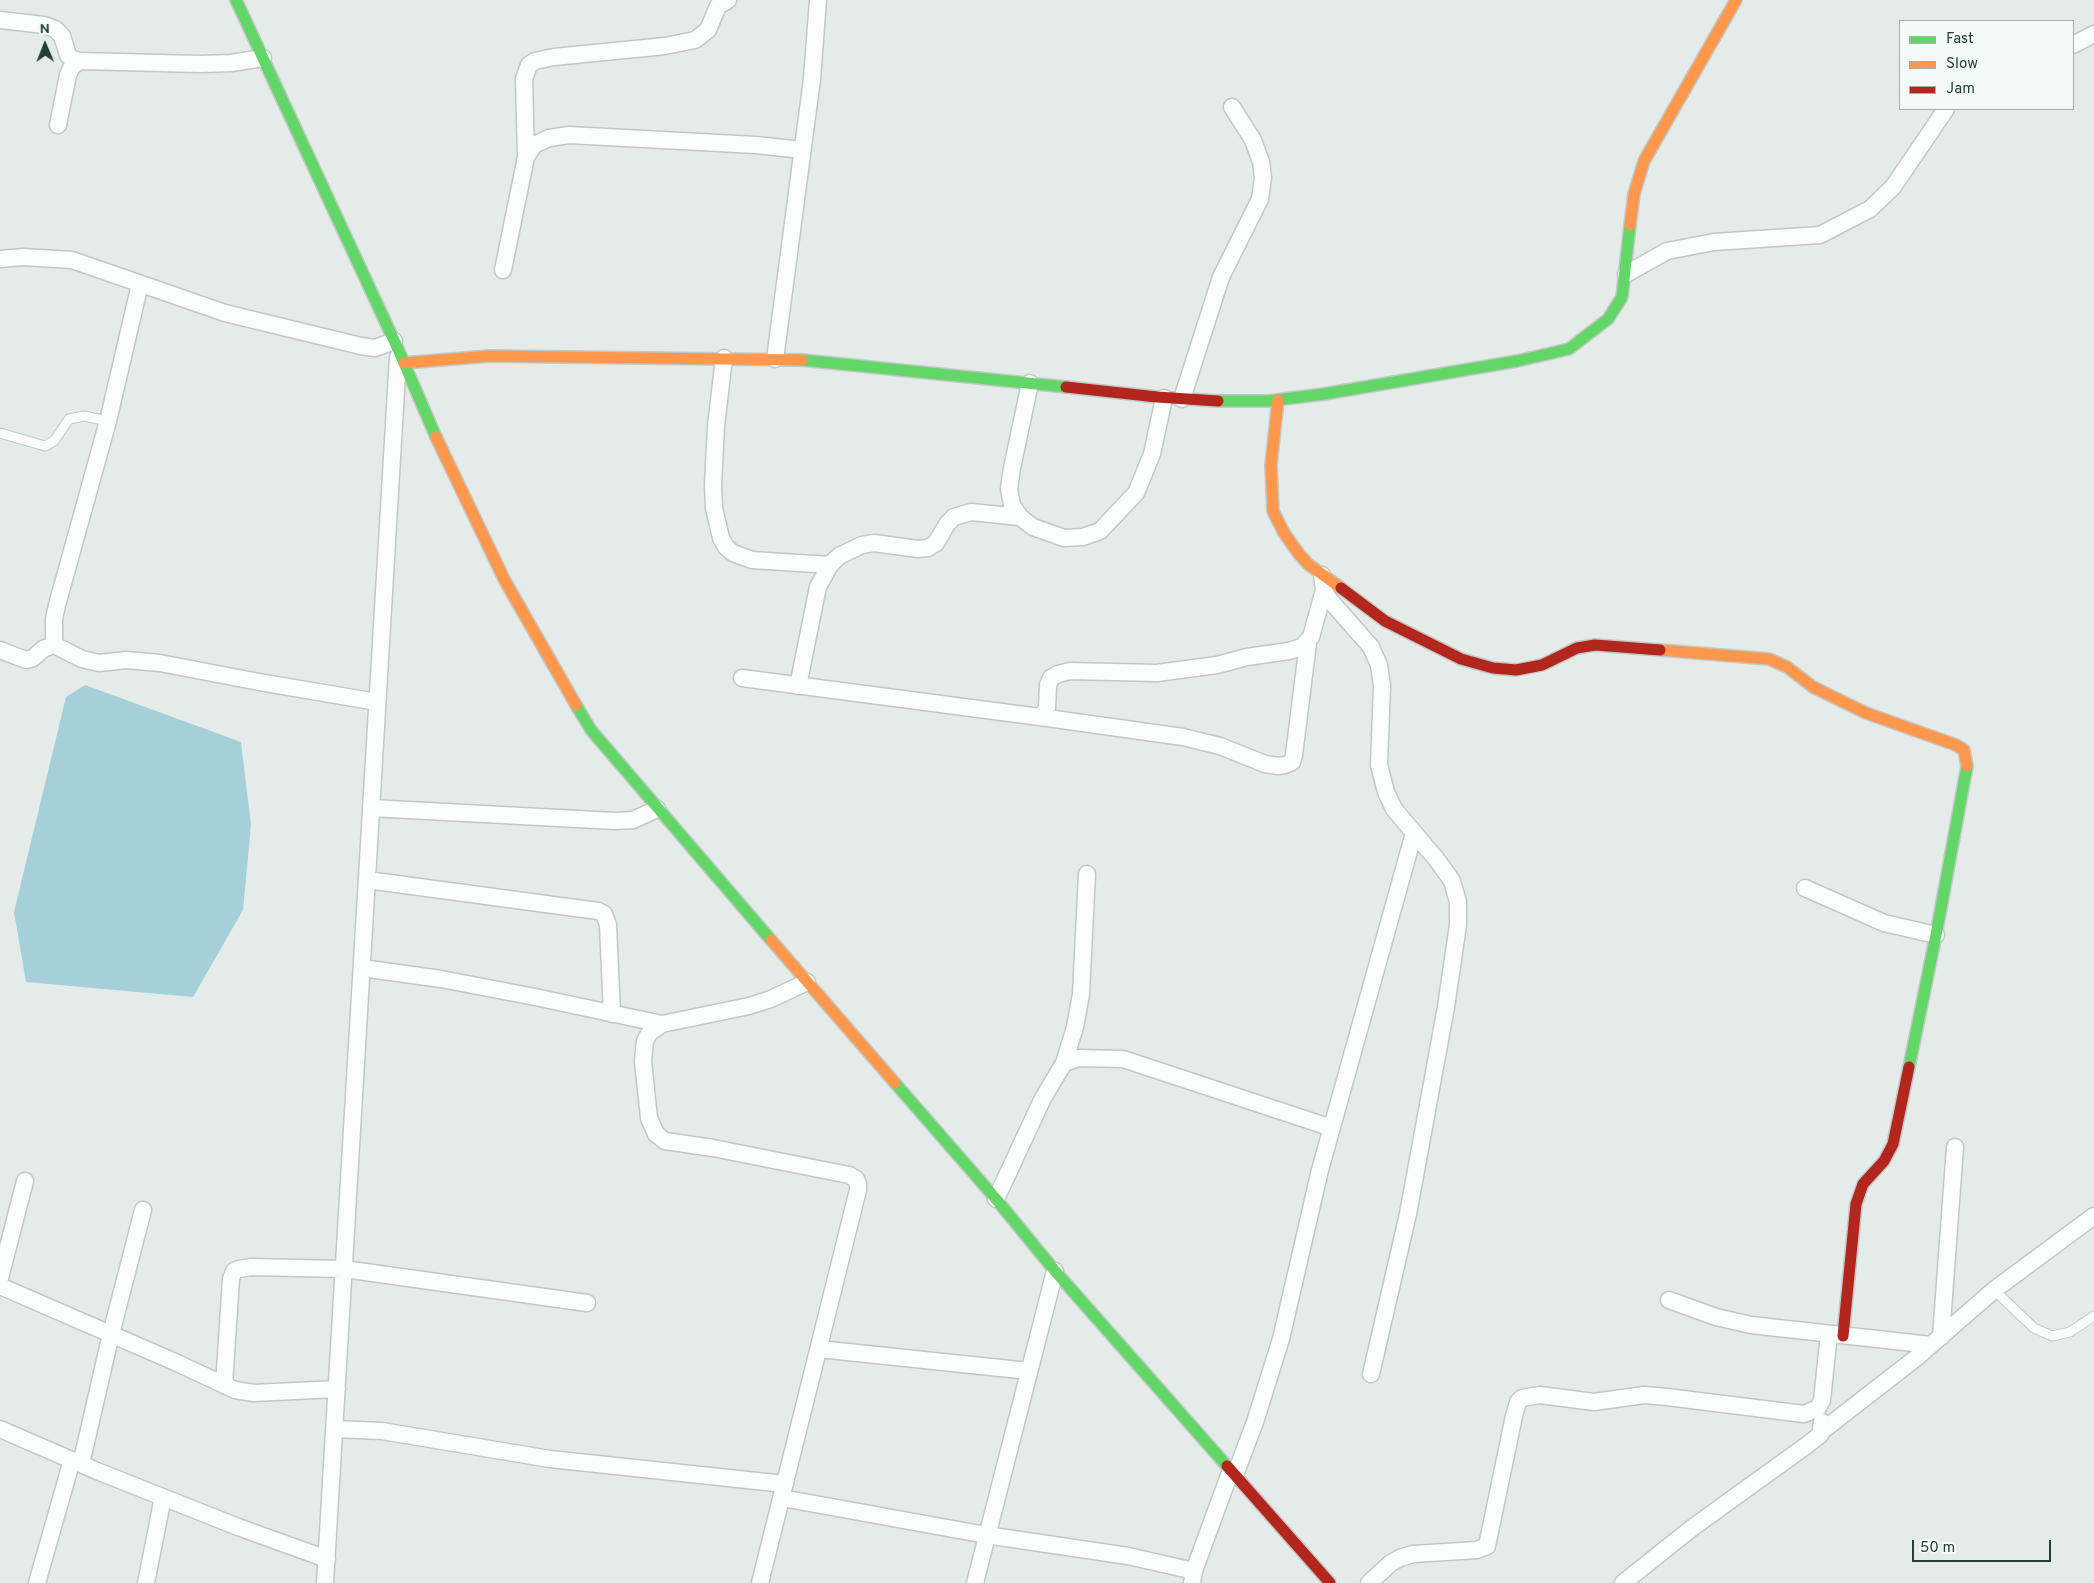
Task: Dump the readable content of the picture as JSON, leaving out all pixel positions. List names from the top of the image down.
{
  "legend": ["Fast", "Slow", "Jam"],
  "scale_bar": "50 m",
  "north": "top"
}
